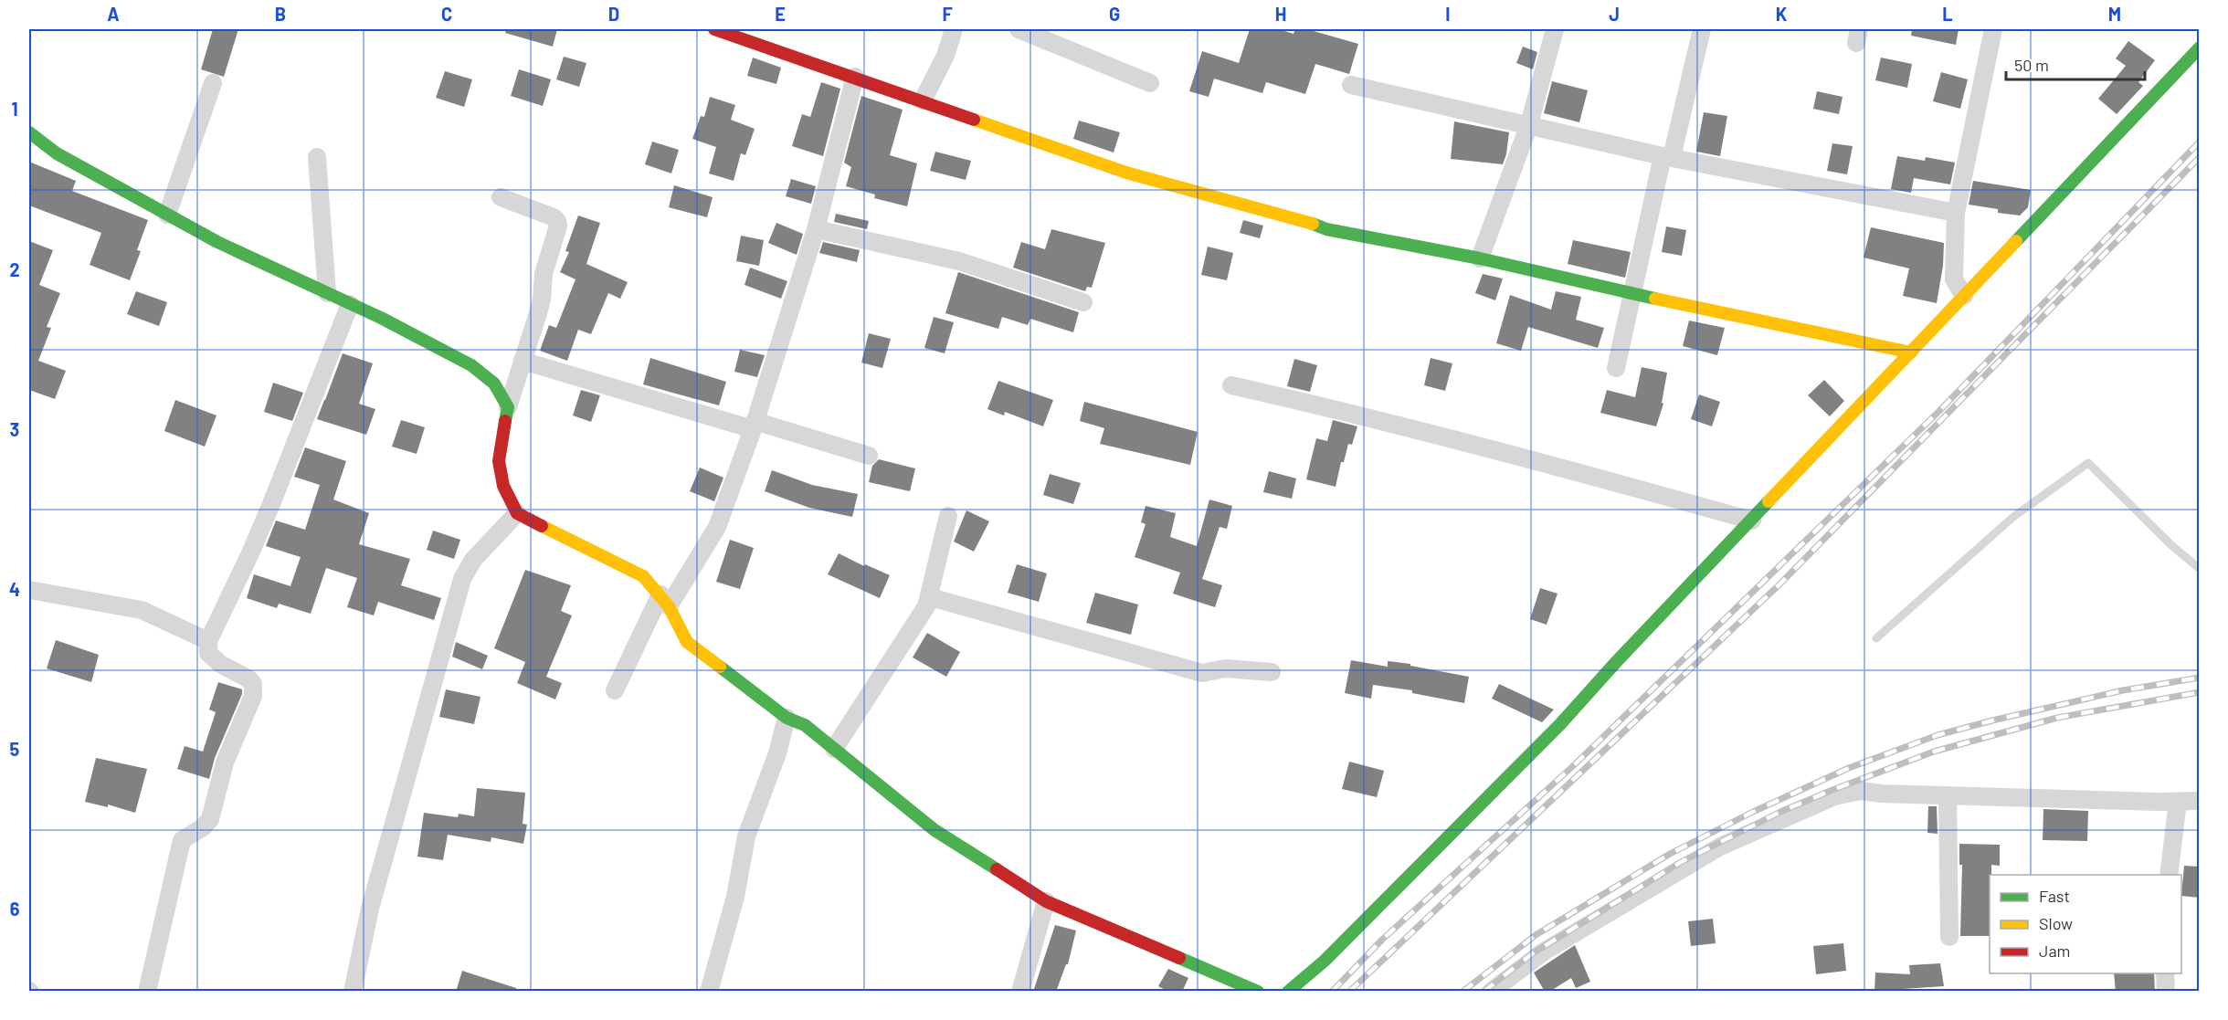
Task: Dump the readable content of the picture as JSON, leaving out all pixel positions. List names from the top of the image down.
{
  "legend": ["Fast", "Slow", "Jam"],
  "scale_bar": "50 m",
  "grid": {
    "columns": [
      "A",
      "B",
      "C",
      "D",
      "E",
      "F",
      "G",
      "H",
      "I",
      "J",
      "K",
      "L",
      "M"
    ],
    "rows": [
      "1",
      "2",
      "3",
      "4",
      "5",
      "6"
    ]
  }
}
